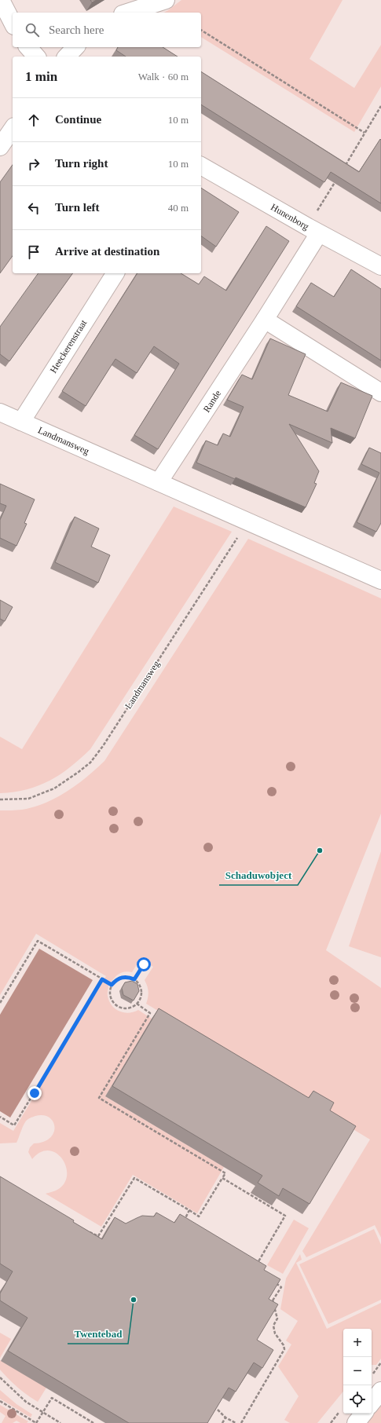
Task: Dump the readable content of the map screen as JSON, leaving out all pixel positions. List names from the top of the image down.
{
  "streets": {
    "street": [
      "Hunenborg",
      "Heeckerenstraat",
      "Rande",
      "Landmansweg"
    ]
  },
  "crossings": [
    ["Hunenborg", "Rande"],
    ["Heeckerenstraat", "Landmansweg"],
    ["Rande", "Landmansweg"]
  ],
  "places": ["Schaduwobject", "Twentebad"],
  "page": {
    "search": "Search here",
    "heading": ["1 min", "Walk · 60 m"],
    "list": [
      ["Continue", "10 m"],
      ["Turn right", "10 m"],
      ["Turn left", "40 m"],
      "Arrive at destination"
    ],
    "map_buttons": ["+", "−"]
  }
}
